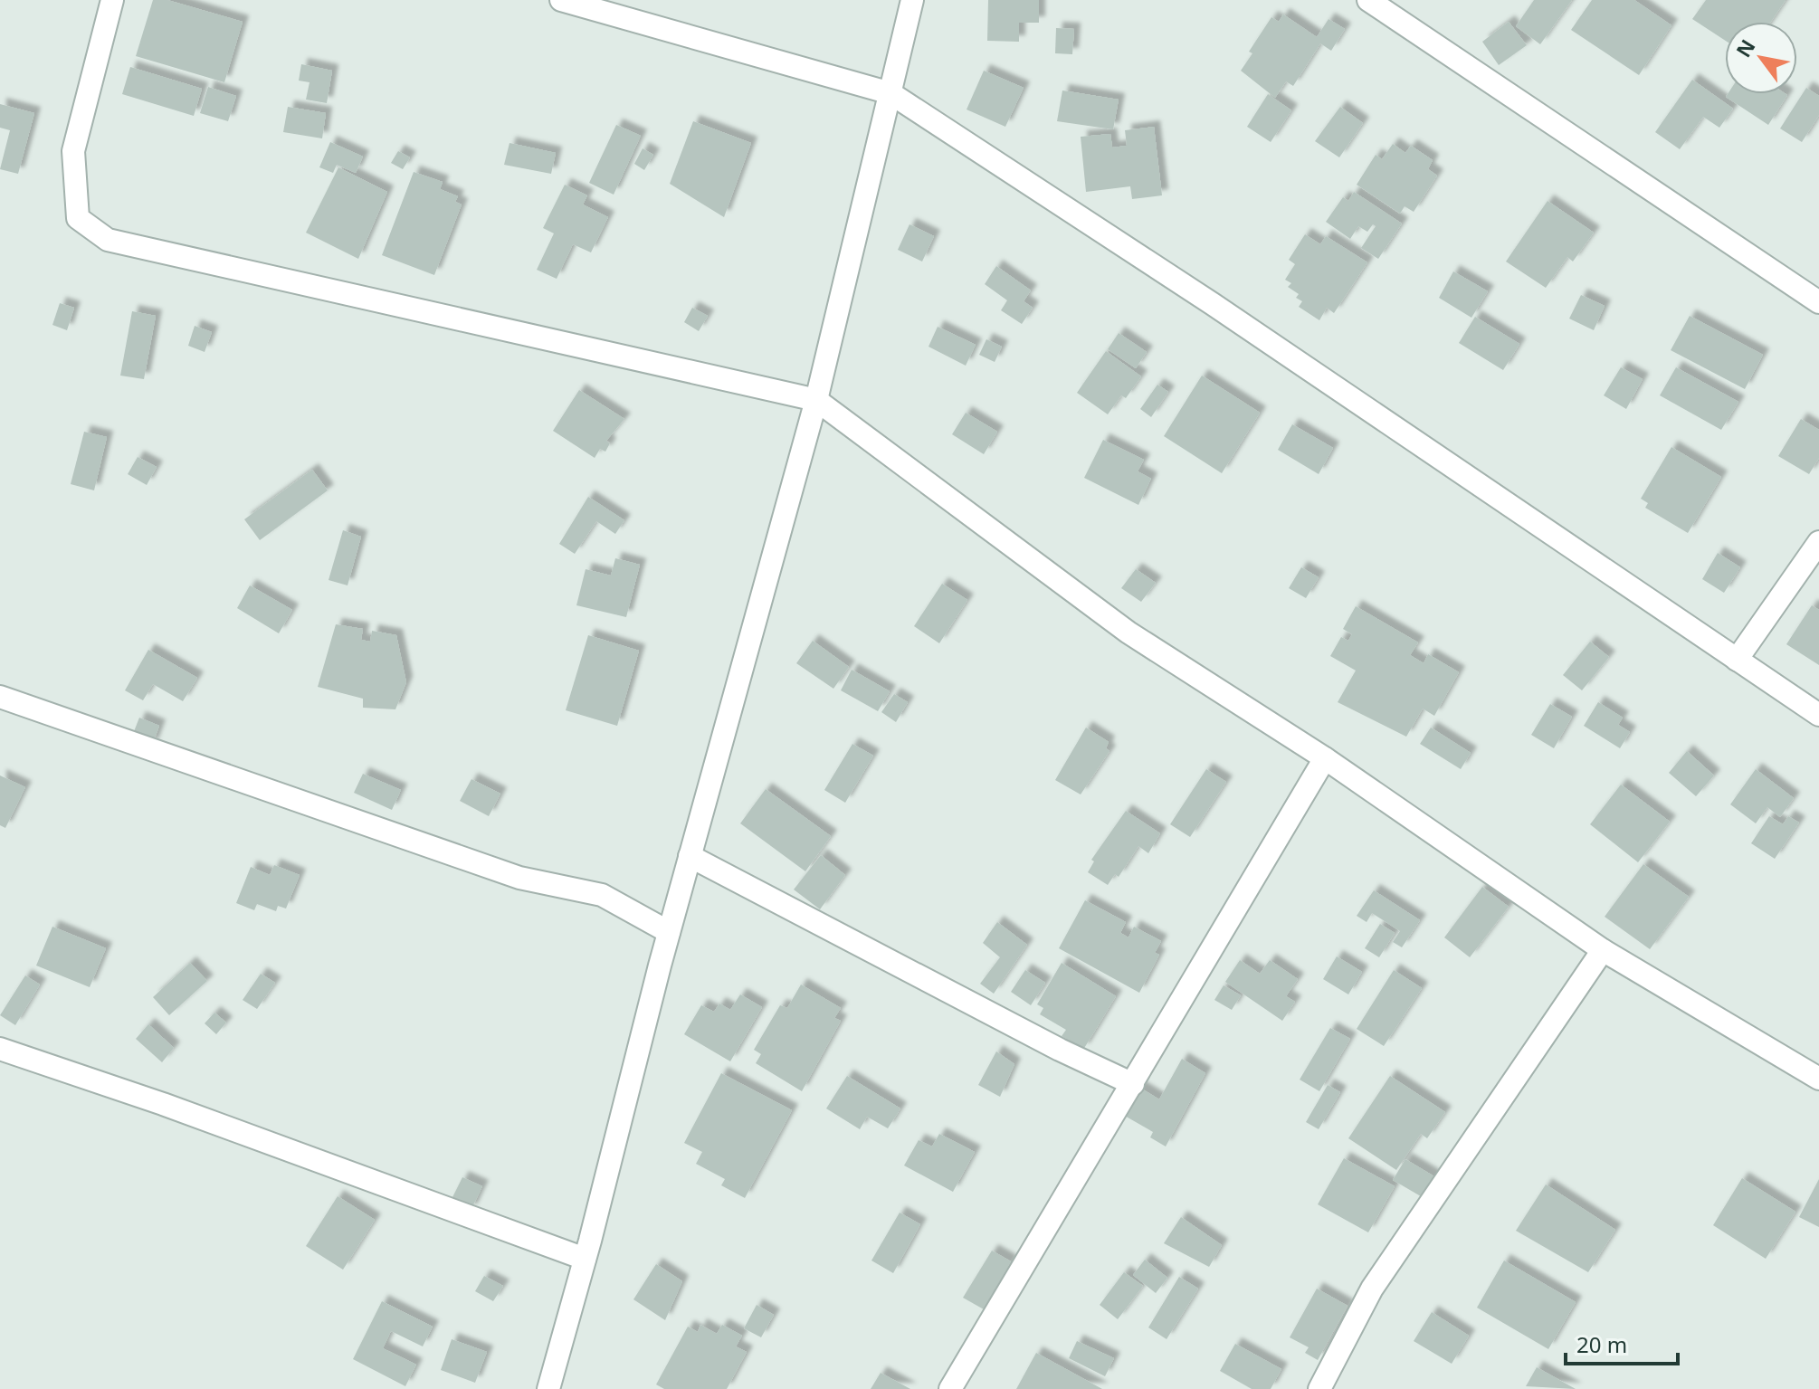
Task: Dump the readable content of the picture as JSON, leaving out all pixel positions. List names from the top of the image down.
{
  "scale_bar": "20 m",
  "north": "top left"
}
